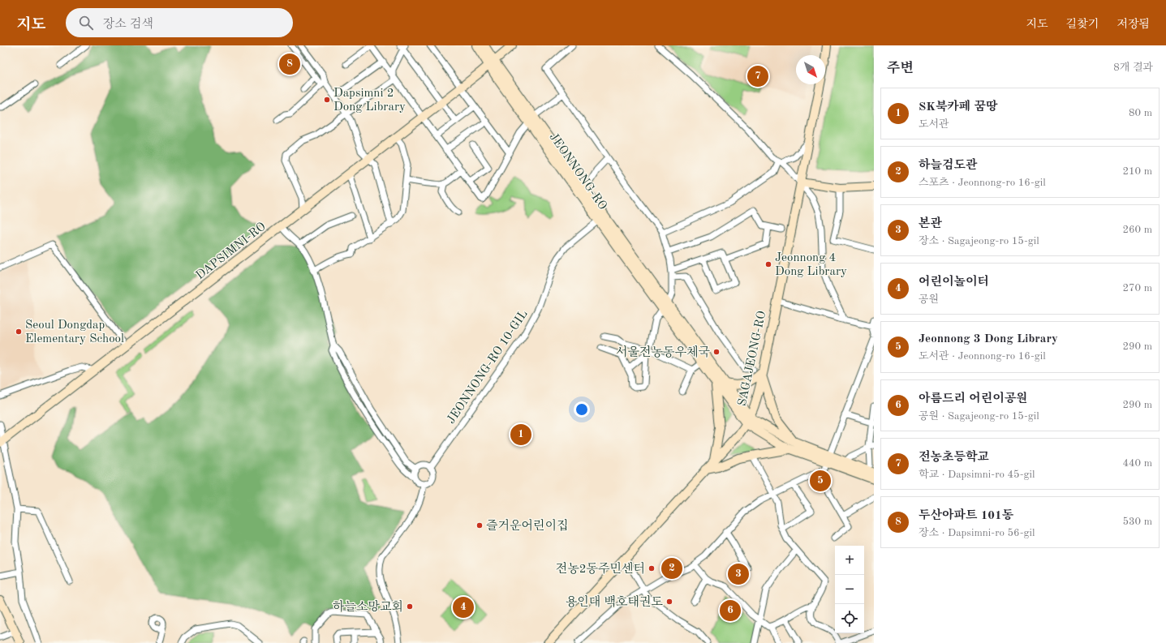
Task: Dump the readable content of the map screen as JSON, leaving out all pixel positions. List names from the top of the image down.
{
  "streets": {
    "main road": ["JEONNONG-RO", "DAPSIMNI-RO", "SAGAJEONG-RO"],
    "street": ["JEONNONG-RO 10-GIL"]
  },
  "crossings": [
    ["JEONNONG-RO", "DAPSIMNI-RO"],
    ["JEONNONG-RO", "SAGAJEONG-RO"],
    ["JEONNONG-RO", "JEONNONG-RO 10-GIL"]
  ],
  "places": [
    "Dapsimni 2 Dong Library",
    "Jeonnong 4 Dong Library",
    "Seoul Dongdap Elementary School",
    "서울전농동우체국",
    "즐거운어린이집",
    "전농2동주민센터",
    "용인대 백호태권도",
    "하늘소망교회"
  ],
  "north": "bottom right",
  "page": {
    "header": "지도",
    "search": "장소 검색",
    "nav": ["지도", "길찾기", "저장됨"],
    "heading": ["주변", "8개 결과"],
    "pins": [
      "8",
      "7",
      "1",
      "5",
      "2",
      "3",
      "4",
      "6"
    ],
    "list": [
      {
        "mark": "1",
        "name": "SK북카페 꿈땅",
        "note": "도서관",
        "value": "80 m"
      },
      {
        "mark": "2",
        "name": "하늘검도관",
        "note": "스포츠 · Jeonnong-ro 16-gil",
        "value": "210 m"
      },
      {
        "mark": "3",
        "name": "본관",
        "note": "장소 · Sagajeong-ro 15-gil",
        "value": "260 m"
      },
      {
        "mark": "4",
        "name": "어린이놀이터",
        "note": "공원",
        "value": "270 m"
      },
      {
        "mark": "5",
        "name": "Jeonnong 3 Dong Library",
        "note": "도서관 · Jeonnong-ro 16-gil",
        "value": "290 m"
      },
      {
        "mark": "6",
        "name": "아름드리 어린이공원",
        "note": "공원 · Sagajeong-ro 15-gil",
        "value": "290 m"
      },
      {
        "mark": "7",
        "name": "전농초등학교",
        "note": "학교 · Dapsimni-ro 45-gil",
        "value": "440 m"
      },
      {
        "mark": "8",
        "name": "두산아파트 101동",
        "note": "장소 · Dapsimni-ro 56-gil",
        "value": "530 m"
      }
    ],
    "map_buttons": ["+", "−"]
  }
}
